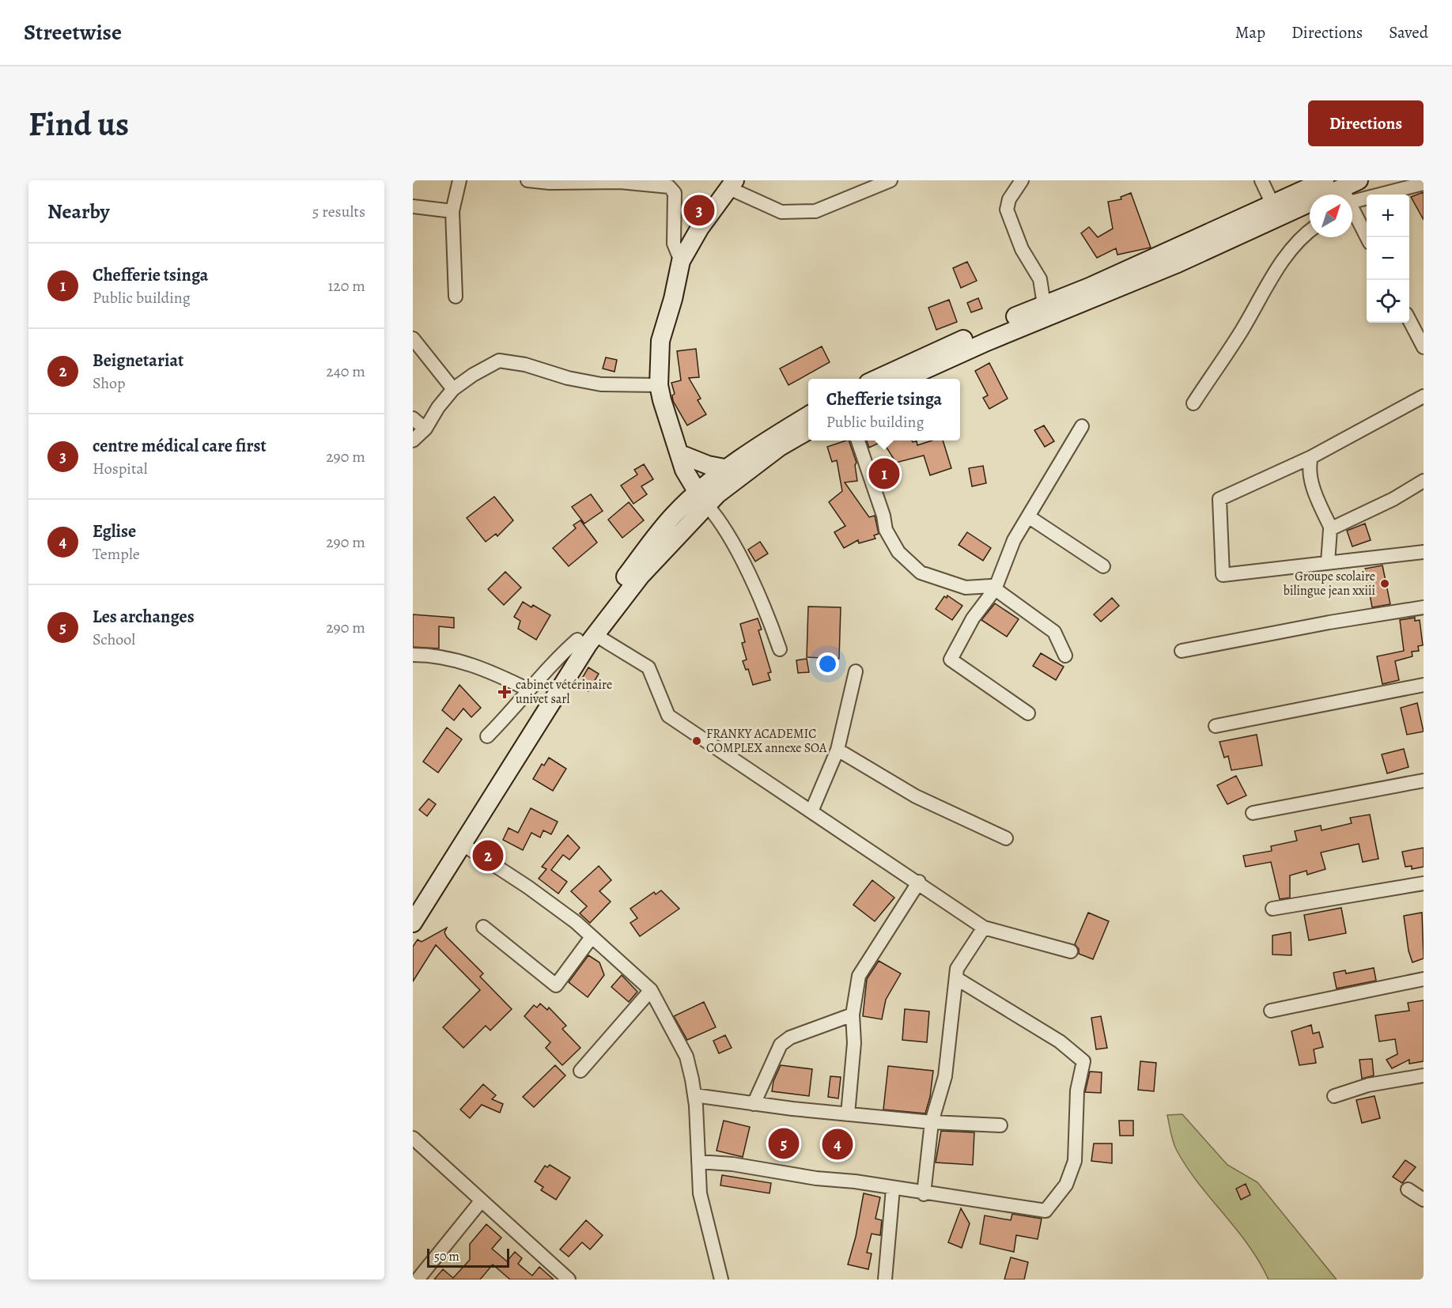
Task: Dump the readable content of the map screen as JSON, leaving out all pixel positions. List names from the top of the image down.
{
  "places": {
    "other": ["Groupe scolaire bilingue jean xxiii", "FRANKY ACADEMIC COMPLEX annexe SOA"],
    "health": ["cabinet vétérinaire univet sarl"]
  },
  "scale_bar": "50 m",
  "north": "top right",
  "page": {
    "header": "Streetwise",
    "nav": ["Map", "Directions", "Saved"],
    "buttons": "Directions",
    "title": "Find us",
    "heading": ["Nearby", "5 results"],
    "pins": [
      "3",
      "1",
      "2",
      "5",
      "4"
    ],
    "map_buttons": ["+", "−"],
    "list": [
      {
        "mark": "1",
        "name": "Chefferie tsinga",
        "note": "Public building",
        "value": "120 m"
      },
      {
        "mark": "2",
        "name": "Beignetariat",
        "note": "Shop",
        "value": "240 m"
      },
      {
        "mark": "3",
        "name": "centre médical care first",
        "note": "Hospital",
        "value": "290 m"
      },
      {
        "mark": "4",
        "name": "Eglise",
        "note": "Temple",
        "value": "290 m"
      },
      {
        "mark": "5",
        "name": "Les archanges",
        "note": "School",
        "value": "290 m"
      }
    ],
    "popup": ["Chefferie tsinga", "Public building"],
    "scale": "50 m"
  }
}
